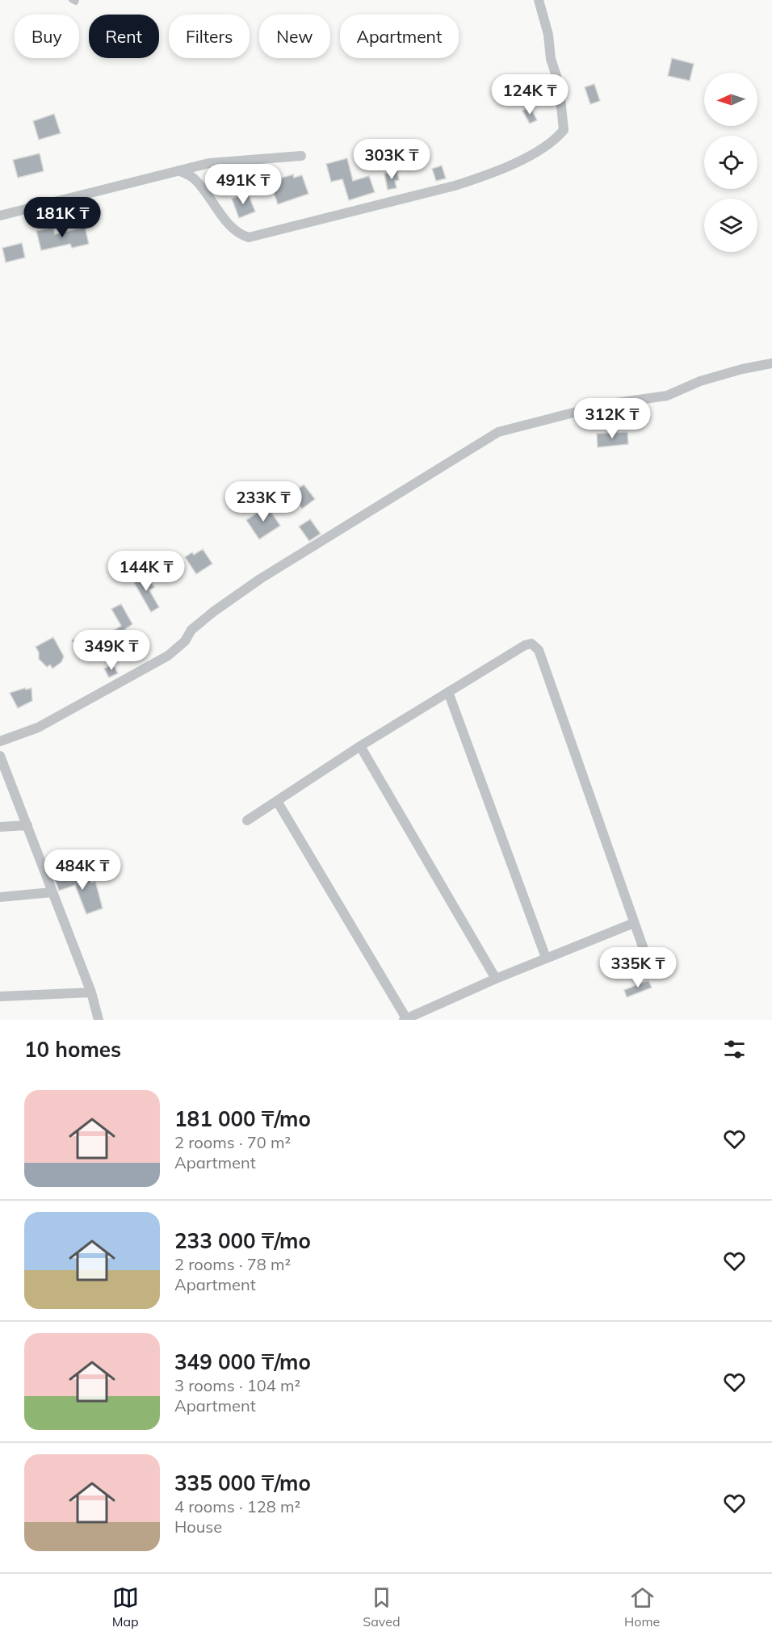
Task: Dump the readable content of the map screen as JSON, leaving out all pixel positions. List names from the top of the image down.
{
  "north": "left",
  "page": {
    "chip": [
      "Buy",
      "Rent",
      "Filters",
      "New",
      "Apartment"
    ],
    "price": [
      "124K ₸",
      "303K ₸",
      "491K ₸",
      "181K ₸",
      "312K ₸",
      "233K ₸",
      "144K ₸",
      "349K ₸",
      "484K ₸",
      "335K ₸"
    ],
    "heading": "10 homes",
    "list": [
      {
        "name": "181 000 ₸/mo",
        "note": "2 rooms · 70 m² · Apartment"
      },
      {
        "name": "233 000 ₸/mo",
        "note": "2 rooms · 78 m² · Apartment"
      },
      {
        "name": "349 000 ₸/mo",
        "note": "3 rooms · 104 m² · Apartment"
      },
      {
        "name": "335 000 ₸/mo",
        "note": "4 rooms · 128 m² · House"
      }
    ],
    "tabs": ["Map", "Saved", "Home"]
  }
}
